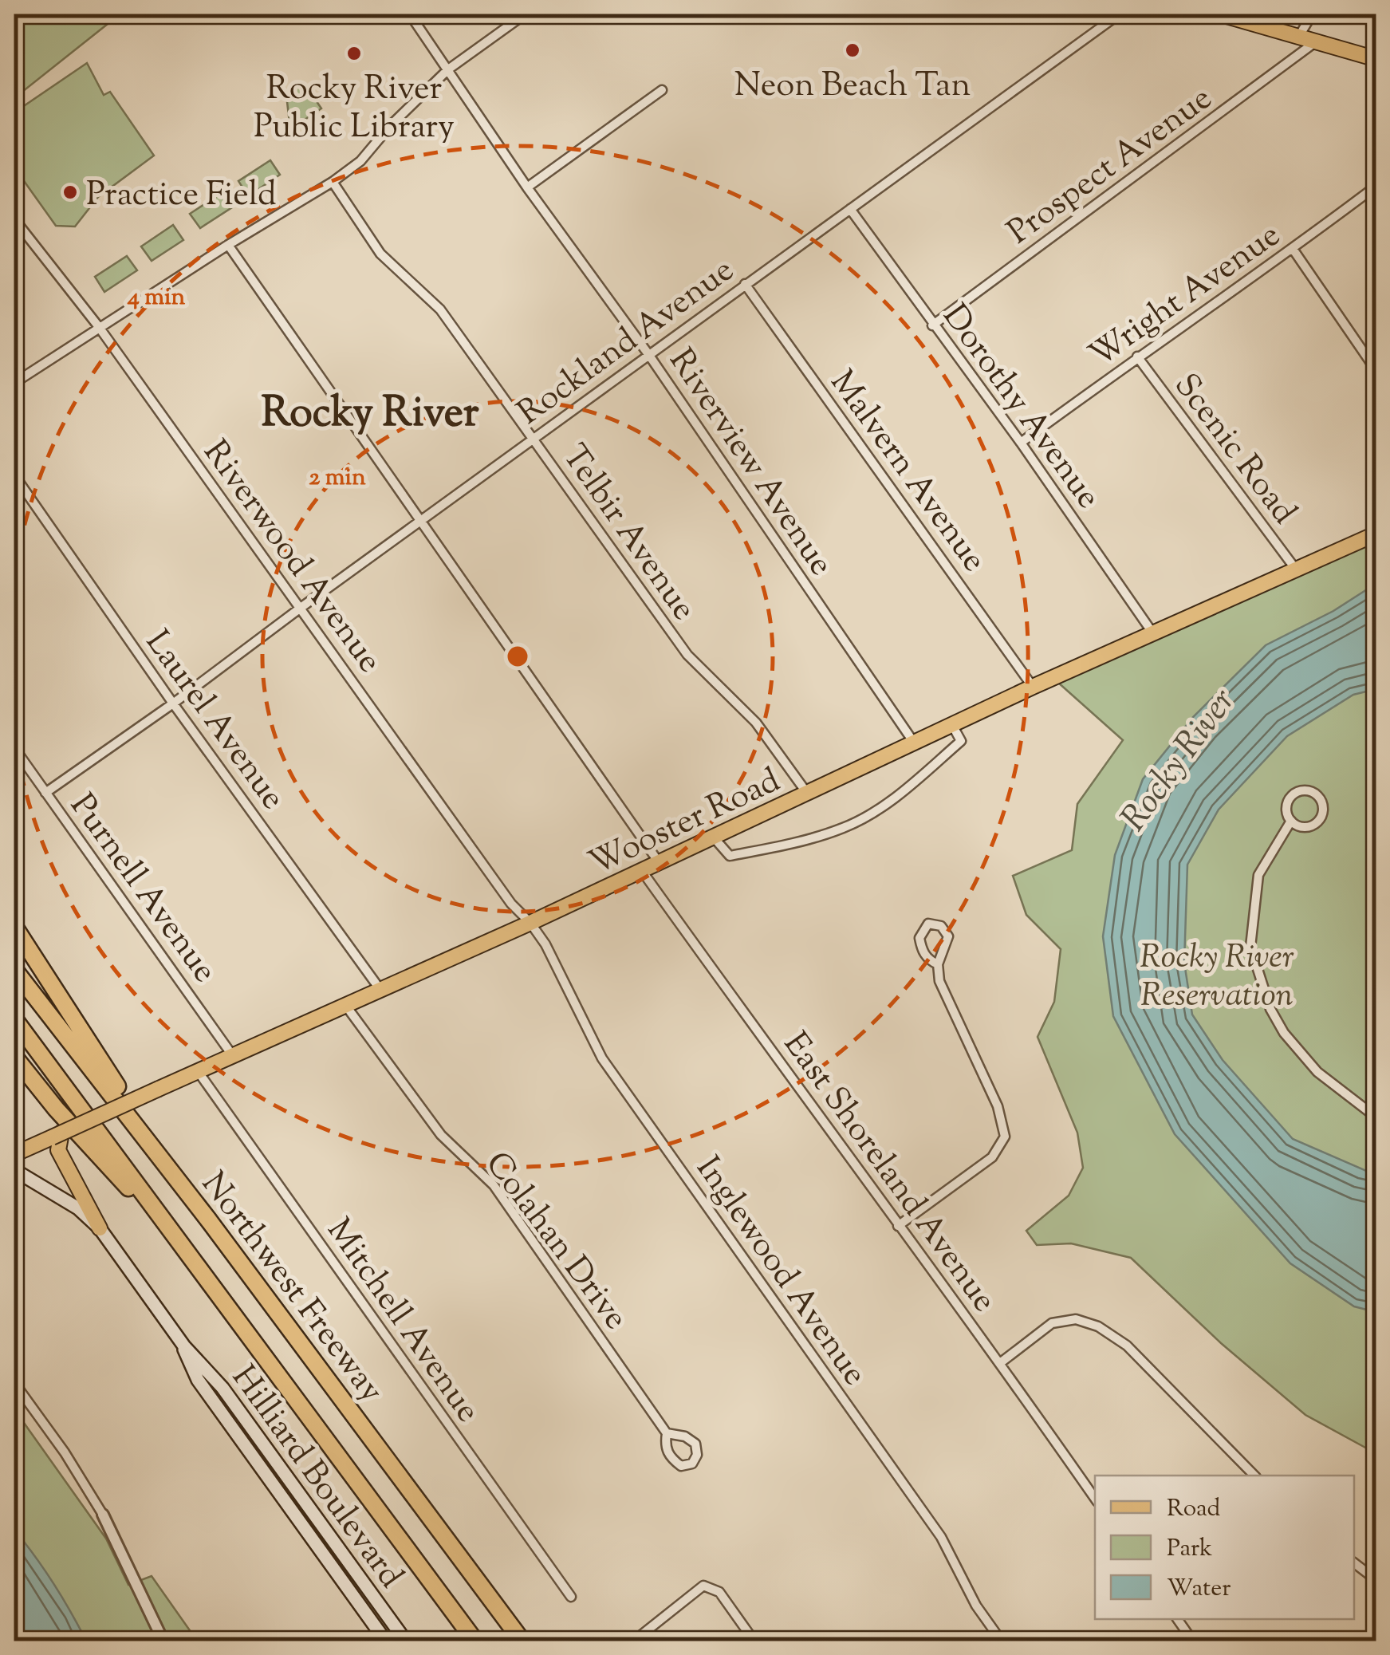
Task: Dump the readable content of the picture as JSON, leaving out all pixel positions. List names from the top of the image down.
{
  "streets": {
    "highway": ["Northwest Freeway"],
    "main road": ["Wooster Road", "Hilliard Boulevard"],
    "street": [
      "Prospect Avenue",
      "Wright Avenue",
      "Rockland Avenue",
      "Dorothy Avenue",
      "Scenic Road",
      "Riverview Avenue",
      "Malvern Avenue",
      "Telbir Avenue",
      "Riverwood Avenue",
      "Laurel Avenue",
      "Purnell Avenue",
      "East Shoreland Avenue",
      "Colahan Drive",
      "Inglewood Avenue",
      "Mitchell Avenue"
    ]
  },
  "crossings": [
    ["Prospect Avenue", "Dorothy Avenue"],
    ["Wright Avenue", "Dorothy Avenue"],
    ["Wright Avenue", "Scenic Road"],
    ["Rockland Avenue", "Dorothy Avenue"],
    ["Rockland Avenue", "Riverview Avenue"],
    ["Rockland Avenue", "Malvern Avenue"],
    ["Rockland Avenue", "Telbir Avenue"],
    ["Rockland Avenue", "Riverwood Avenue"],
    ["Rockland Avenue", "Laurel Avenue"],
    ["Rockland Avenue", "Purnell Avenue"],
    ["Dorothy Avenue", "Wooster Road"],
    ["Scenic Road", "Wooster Road"],
    ["Riverview Avenue", "Wooster Road"],
    ["Malvern Avenue", "Wooster Road"],
    ["Telbir Avenue", "Wooster Road"],
    ["Riverwood Avenue", "Wooster Road"],
    ["Riverwood Avenue", "Inglewood Avenue"],
    ["Laurel Avenue", "Wooster Road"],
    ["Wooster Road", "Purnell Avenue"],
    ["Wooster Road", "East Shoreland Avenue"],
    ["Wooster Road", "Colahan Drive"],
    ["Wooster Road", "Inglewood Avenue"],
    ["Wooster Road", "Mitchell Avenue"]
  ],
  "districts": ["Rocky River"],
  "water": ["Rocky River"],
  "parks": ["Rocky River Reservation"],
  "places": ["Neon Beach Tan", "Rocky River Public Library", "Practice Field"],
  "legend": ["Road", "Park", "Water"],
  "rings": ["4 min", "2 min"]
}
